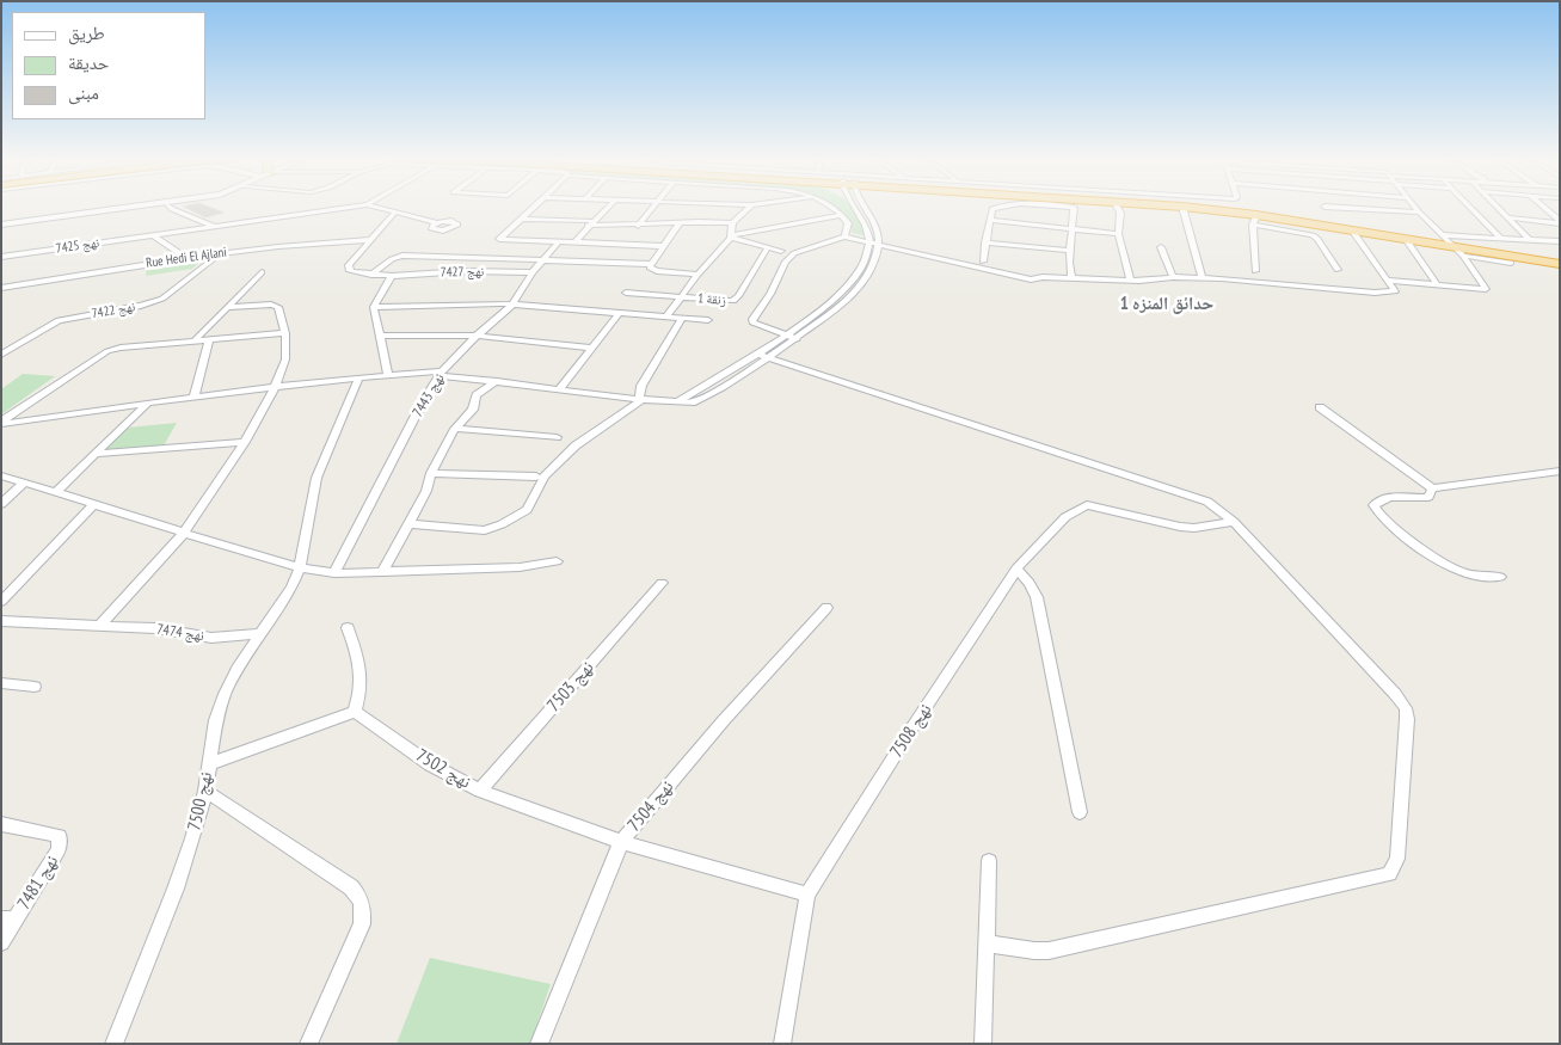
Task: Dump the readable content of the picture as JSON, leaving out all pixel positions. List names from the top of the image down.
{
  "streets": {
    "street": [
      "نهج 7425",
      "Rue Hedi El Ajlani",
      "نهج 7427",
      "زنقة 1",
      "نهج 7422",
      "نهج 7443",
      "نهج 7474",
      "نهج 7503",
      "نهج 7508",
      "نهج 7502",
      "نهج 7500",
      "نهج 7504",
      "نهج 7481"
    ]
  },
  "crossings": [
    ["نهج 7425", "نهج 7427"],
    ["Rue Hedi El Ajlani", "نهج 7427"],
    ["Rue Hedi El Ajlani", "نهج 7422"],
    ["نهج 7427", "نهج 7443"],
    ["نهج 7474", "نهج 7500"],
    ["نهج 7503", "نهج 7502"],
    ["نهج 7508", "نهج 7502"],
    ["نهج 7502", "نهج 7504"]
  ],
  "districts": ["حدائق المنزه 1"],
  "legend": ["طريق", "حديقة", "مبنى"]
}
